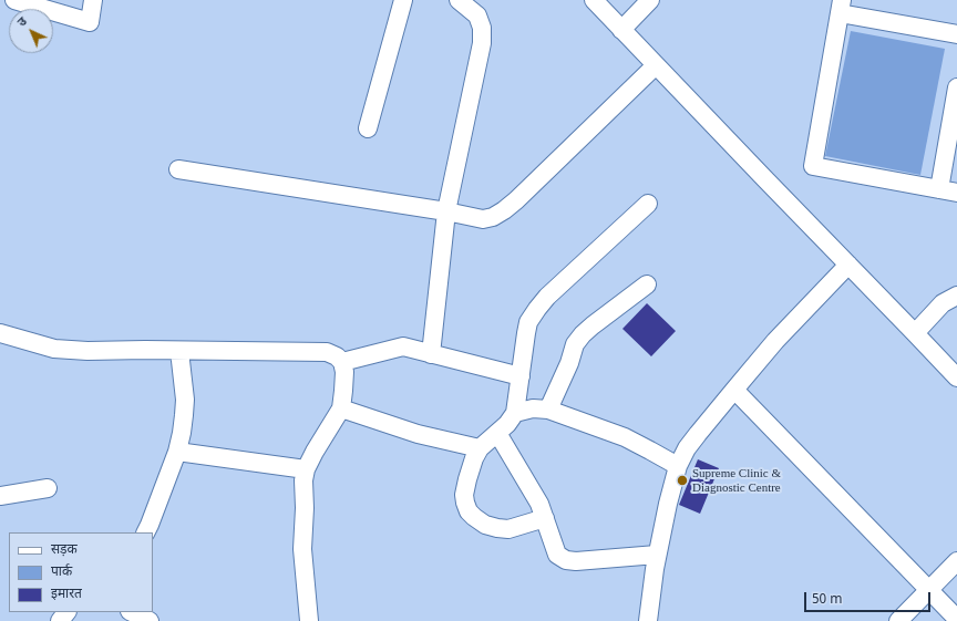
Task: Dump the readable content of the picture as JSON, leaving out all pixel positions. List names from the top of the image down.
{
  "places": ["Supreme Clinic & Diagnostic Centre"],
  "legend": ["सड़क", "पार्क", "इमारत"],
  "scale_bar": "50 m",
  "north": "top left"
}
